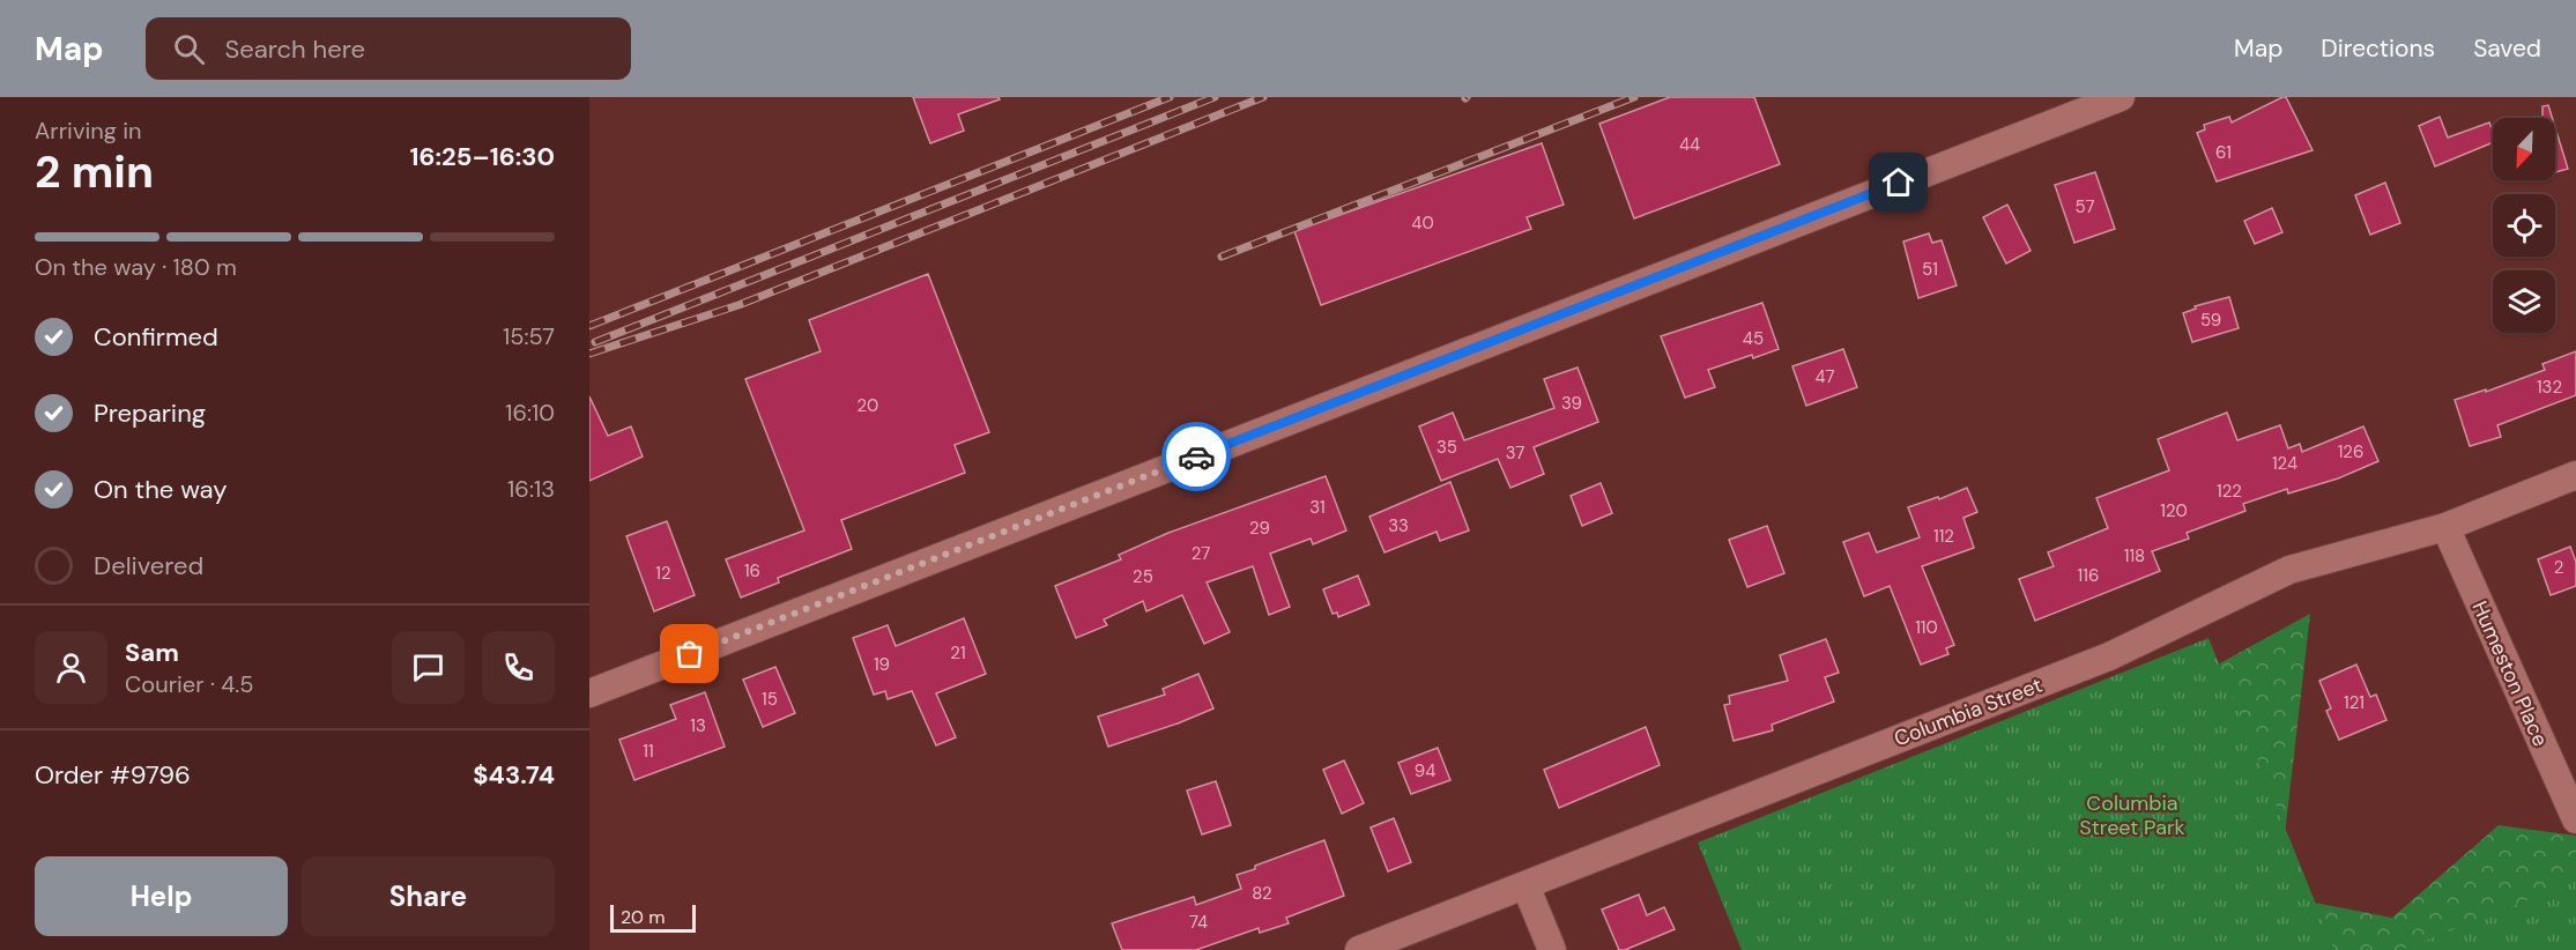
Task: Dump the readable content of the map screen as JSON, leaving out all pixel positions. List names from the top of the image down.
{
  "streets": {
    "street": ["Humeston Place", "Columbia Street"]
  },
  "crossings": [
    ["Humeston Place", "Columbia Street"]
  ],
  "parks": ["Columbia Street Park"],
  "house_numbers": [
    "44",
    "61",
    "57",
    "40",
    "51",
    "59",
    "45",
    "47",
    "132",
    "39",
    "20",
    "35",
    "126",
    "37",
    "124",
    "122",
    "31",
    "120",
    "33",
    "29",
    "112",
    "27",
    "118",
    "2",
    "16",
    "12",
    "116",
    "25",
    "110",
    "21",
    "19",
    "15",
    "121",
    "13",
    "11",
    "94",
    "82",
    "74"
  ],
  "scale_bar": "20 m",
  "north": "bottom left",
  "page": {
    "header": "Map",
    "search": "Search here",
    "nav": ["Map", "Directions", "Saved"],
    "heading": ["2 min", "Arriving in", "16:25–16:30"],
    "panel": [
      "Sam",
      "Courier · 4.5",
      "Order #9796",
      "$43.74"
    ],
    "bar": "On the way · 180 m",
    "list": [
      ["Confirmed", "15:57"],
      ["Preparing", "16:10"],
      ["On the way", "16:13"],
      "Delivered"
    ],
    "buttons": ["Help", "Share"],
    "scale": "20 m"
  }
}
